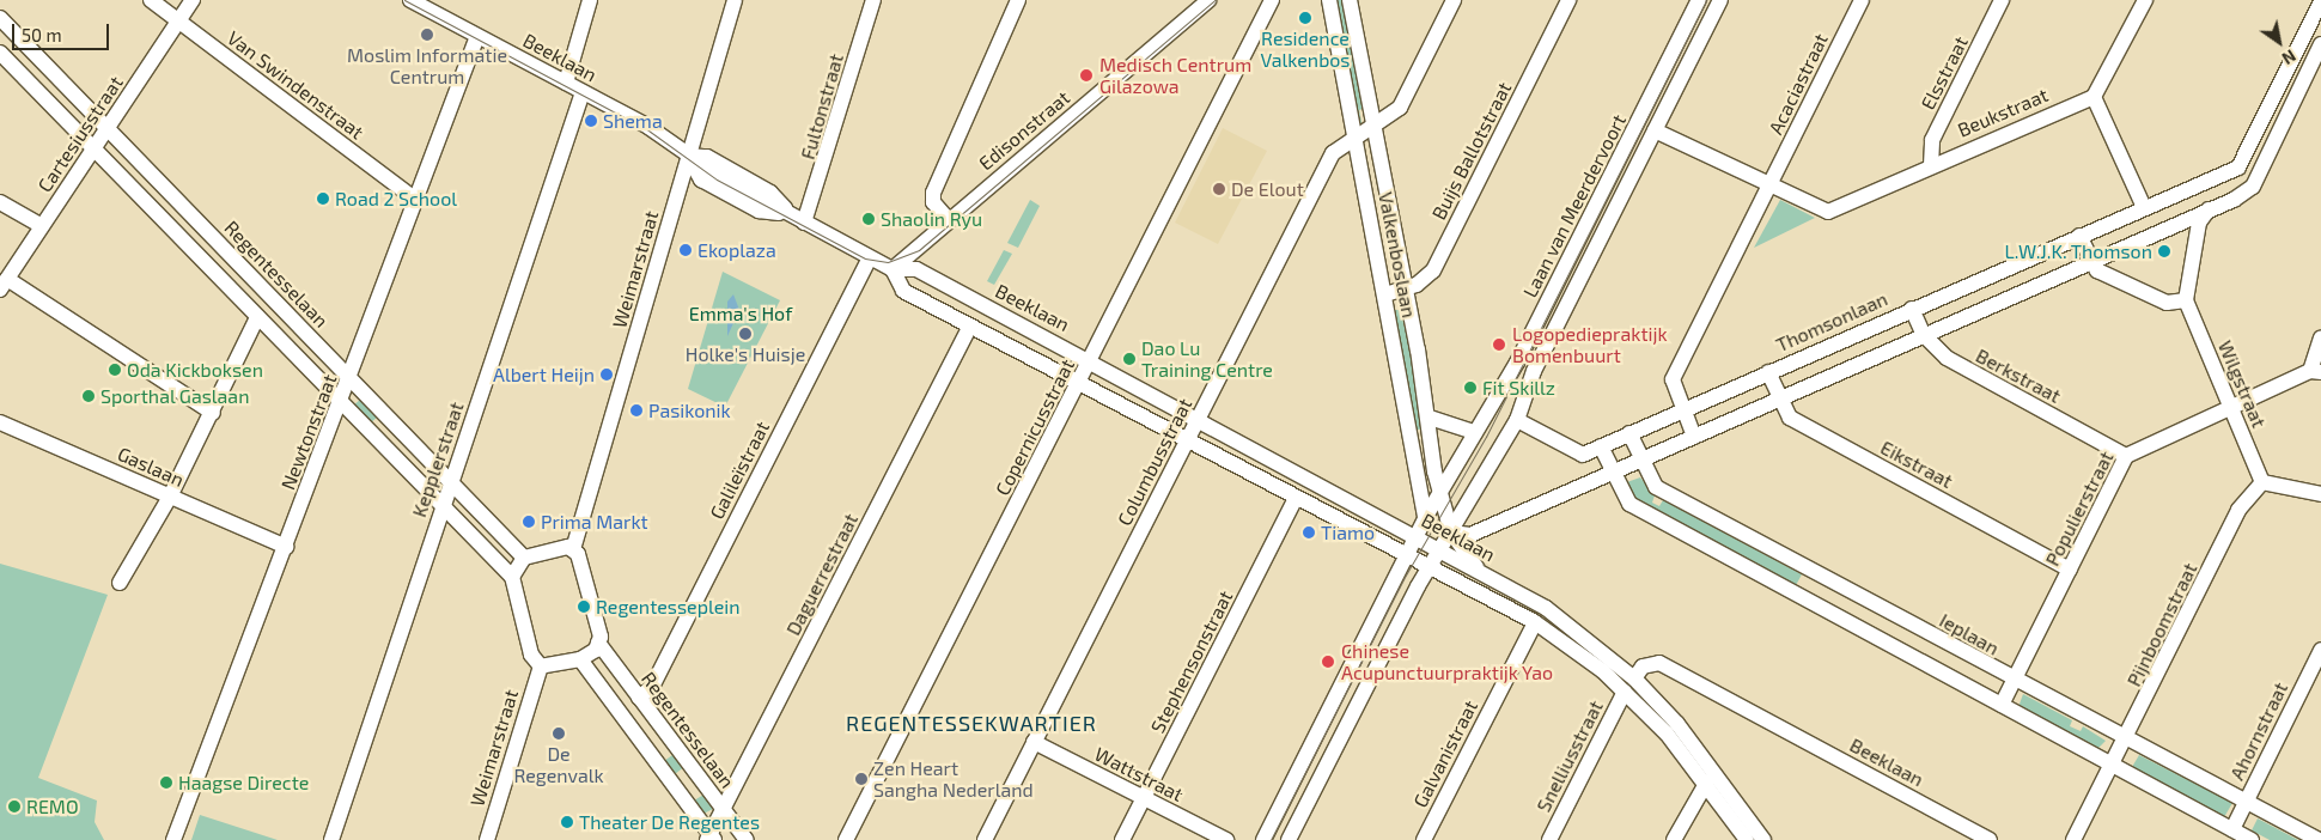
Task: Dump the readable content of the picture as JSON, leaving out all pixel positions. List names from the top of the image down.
{
  "streets": {
    "street": [
      "Beeklaan",
      "Elsstraat",
      "Acaciastraat",
      "Van Swindenstraat",
      "Fultonstraat",
      "Beukstraat",
      "Edisonstraat",
      "Cartesiusstraat",
      "Buijs Ballotstraat",
      "Laan van Meerdervoort",
      "Valkenboslaan",
      "Weimarstraat",
      "Regentesselaan",
      "Thomsonlaan",
      "Berkstraat",
      "Wilgstraat",
      "Copernicusstraat",
      "Newtonstraat",
      "Kepplerstraat",
      "Columbusstraat",
      "Eikstraat",
      "Gaslaan",
      "Galileïstraat",
      "Populierstraat",
      "Daguerrestraat",
      "Pijnboomstraat",
      "Ieplaan",
      "Stephensonstraat",
      "Ahornstraat",
      "Galvanistraat",
      "Snelliusstraat",
      "Wattstraat"
    ]
  },
  "crossings": [
    ["Beeklaan", "Fultonstraat"],
    ["Beeklaan", "Edisonstraat"],
    ["Beeklaan", "Laan van Meerdervoort"],
    ["Beeklaan", "Valkenboslaan"],
    ["Beeklaan", "Weimarstraat"],
    ["Beeklaan", "Copernicusstraat"],
    ["Beeklaan", "Newtonstraat"],
    ["Beeklaan", "Kepplerstraat"],
    ["Beeklaan", "Columbusstraat"],
    ["Beeklaan", "Galileïstraat"],
    ["Beeklaan", "Daguerrestraat"],
    ["Beeklaan", "Stephensonstraat"],
    ["Beeklaan", "Galvanistraat"],
    ["Beeklaan", "Snelliusstraat"],
    ["Elsstraat", "Beukstraat"],
    ["Acaciastraat", "Beukstraat"],
    ["Acaciastraat", "Thomsonlaan"],
    ["Van Swindenstraat", "Cartesiusstraat"],
    ["Van Swindenstraat", "Newtonstraat"],
    ["Cartesiusstraat", "Regentesselaan"],
    ["Buijs Ballotstraat", "Valkenboslaan"],
    ["Laan van Meerdervoort", "Valkenboslaan"],
    ["Laan van Meerdervoort", "Thomsonlaan"],
    ["Valkenboslaan", "Columbusstraat"],
    ["Regentesselaan", "Newtonstraat"],
    ["Regentesselaan", "Kepplerstraat"],
    ["Regentesselaan", "Galileïstraat"],
    ["Regentesselaan", "Daguerrestraat"],
    ["Thomsonlaan", "Berkstraat"],
    ["Thomsonlaan", "Eikstraat"],
    ["Thomsonlaan", "Ieplaan"],
    ["Berkstraat", "Populierstraat"],
    ["Wilgstraat", "Populierstraat"],
    ["Wilgstraat", "Pijnboomstraat"],
    ["Newtonstraat", "Gaslaan"],
    ["Columbusstraat", "Wattstraat"],
    ["Eikstraat", "Populierstraat"],
    ["Populierstraat", "Ieplaan"],
    ["Pijnboomstraat", "Ieplaan"],
    ["Ieplaan", "Ahornstraat"],
    ["Stephensonstraat", "Wattstraat"]
  ],
  "districts": ["REGENTESSEKWARTIER"],
  "parks": ["Emma's Hof"],
  "places": [
    "Residence Valkenbos",
    "Moslim Informatie Centrum",
    "Medisch Centrum Gilazowa",
    "Shema",
    "De Elout",
    "Road 2 School",
    "Shaolin Ryu",
    "Ekoplaza",
    "L.W.J.K. Thomson",
    "Holke's Huisje",
    "Logopediepraktijk Bomenbuurt",
    "Dao Lu Training Centre",
    "Oda Kickboksen",
    "Albert Heijn",
    "Fit Skillz",
    "Sporthal Gaslaan",
    "Pasikonik",
    "Prima Markt",
    "Tiamo",
    "Regentesseplein",
    "Chinese Acupunctuurpraktijk Yao",
    "De Regenvalk",
    "Zen Heart Sangha Nederland",
    "Haagse Directe",
    "REMO",
    "Theater De Regentes"
  ],
  "scale_bar": "50 m",
  "north": "bottom right"
}
